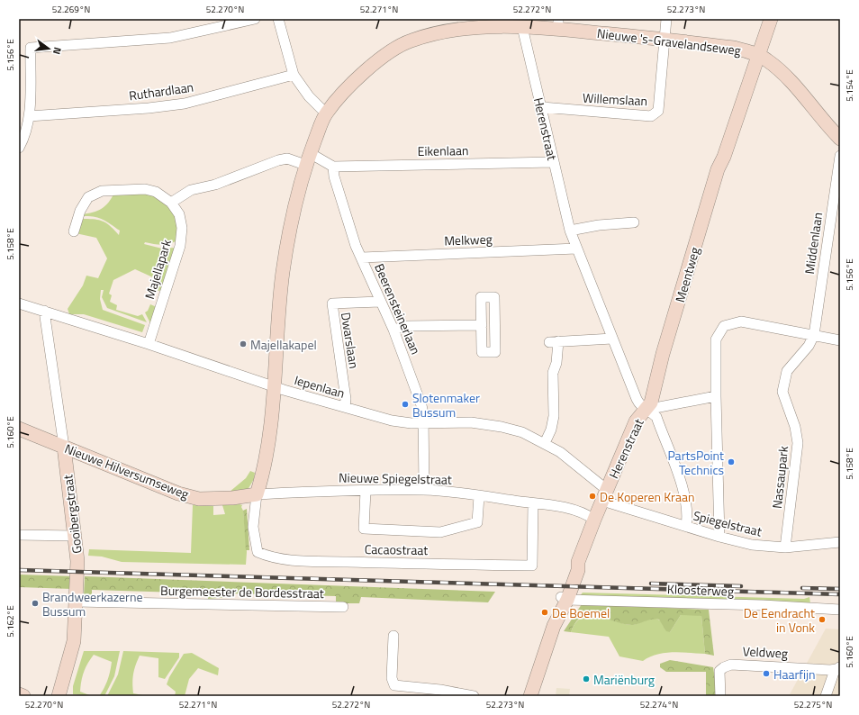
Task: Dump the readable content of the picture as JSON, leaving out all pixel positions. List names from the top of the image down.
{
  "streets": {
    "street": [
      "Nieuwe 's-Gravelandseweg",
      "Ruthardlaan",
      "Willemslaan",
      "Herenstraat",
      "Eikenlaan",
      "Melkweg",
      "Middenlaan",
      "Majellapark",
      "Meentweg",
      "Beerensteinerlaan",
      "Dwarslaan",
      "Iepenlaan",
      "Nieuwe Hilversumseweg",
      "Nassaupark",
      "Nieuwe Spiegelstraat",
      "Gooibergstraat",
      "Spiegelstraat",
      "Cacaostraat",
      "Kloosterweg",
      "Burgemeester de Bordesstraat",
      "Veldweg"
    ]
  },
  "crossings": [
    ["Nieuwe 's-Gravelandseweg", "Willemslaan"],
    ["Nieuwe 's-Gravelandseweg", "Herenstraat"],
    ["Nieuwe 's-Gravelandseweg", "Meentweg"],
    ["Willemslaan", "Herenstraat"],
    ["Herenstraat", "Eikenlaan"],
    ["Herenstraat", "Melkweg"],
    ["Herenstraat", "Meentweg"],
    ["Herenstraat", "Iepenlaan"],
    ["Herenstraat", "Nieuwe Spiegelstraat"],
    ["Herenstraat", "Spiegelstraat"],
    ["Herenstraat", "Kloosterweg"],
    ["Eikenlaan", "Beerensteinerlaan"],
    ["Melkweg", "Beerensteinerlaan"],
    ["Middenlaan", "Nassaupark"],
    ["Majellapark", "Iepenlaan"],
    ["Beerensteinerlaan", "Dwarslaan"],
    ["Beerensteinerlaan", "Iepenlaan"],
    ["Beerensteinerlaan", "Nieuwe Spiegelstraat"],
    ["Dwarslaan", "Iepenlaan"],
    ["Iepenlaan", "Gooibergstraat"],
    ["Iepenlaan", "Spiegelstraat"],
    ["Nieuwe Hilversumseweg", "Nieuwe Spiegelstraat"],
    ["Nieuwe Hilversumseweg", "Gooibergstraat"],
    ["Nieuwe Hilversumseweg", "Cacaostraat"],
    ["Nassaupark", "Spiegelstraat"],
    ["Nieuwe Spiegelstraat", "Cacaostraat"],
    ["Gooibergstraat", "Burgemeester de Bordesstraat"]
  ],
  "places": [
    "Majellakapel",
    "Slotenmaker Bussum",
    "PartsPoint Technics",
    "De Koperen Kraan",
    "Brandweerkazerne Bussum",
    "De Boemel",
    "De Eendracht in Vonk",
    "Haarfijn",
    "Mariënburg"
  ],
  "north": "right",
  "coordinates": [
    "52.269°N",
    "52.270°N",
    "52.271°N",
    "52.272°N",
    "52.273°N",
    "5.156°E",
    "5.154°E",
    "5.158°E",
    "5.160°E",
    "5.162°E",
    "52.274°N",
    "52.275°N"
  ]
}
